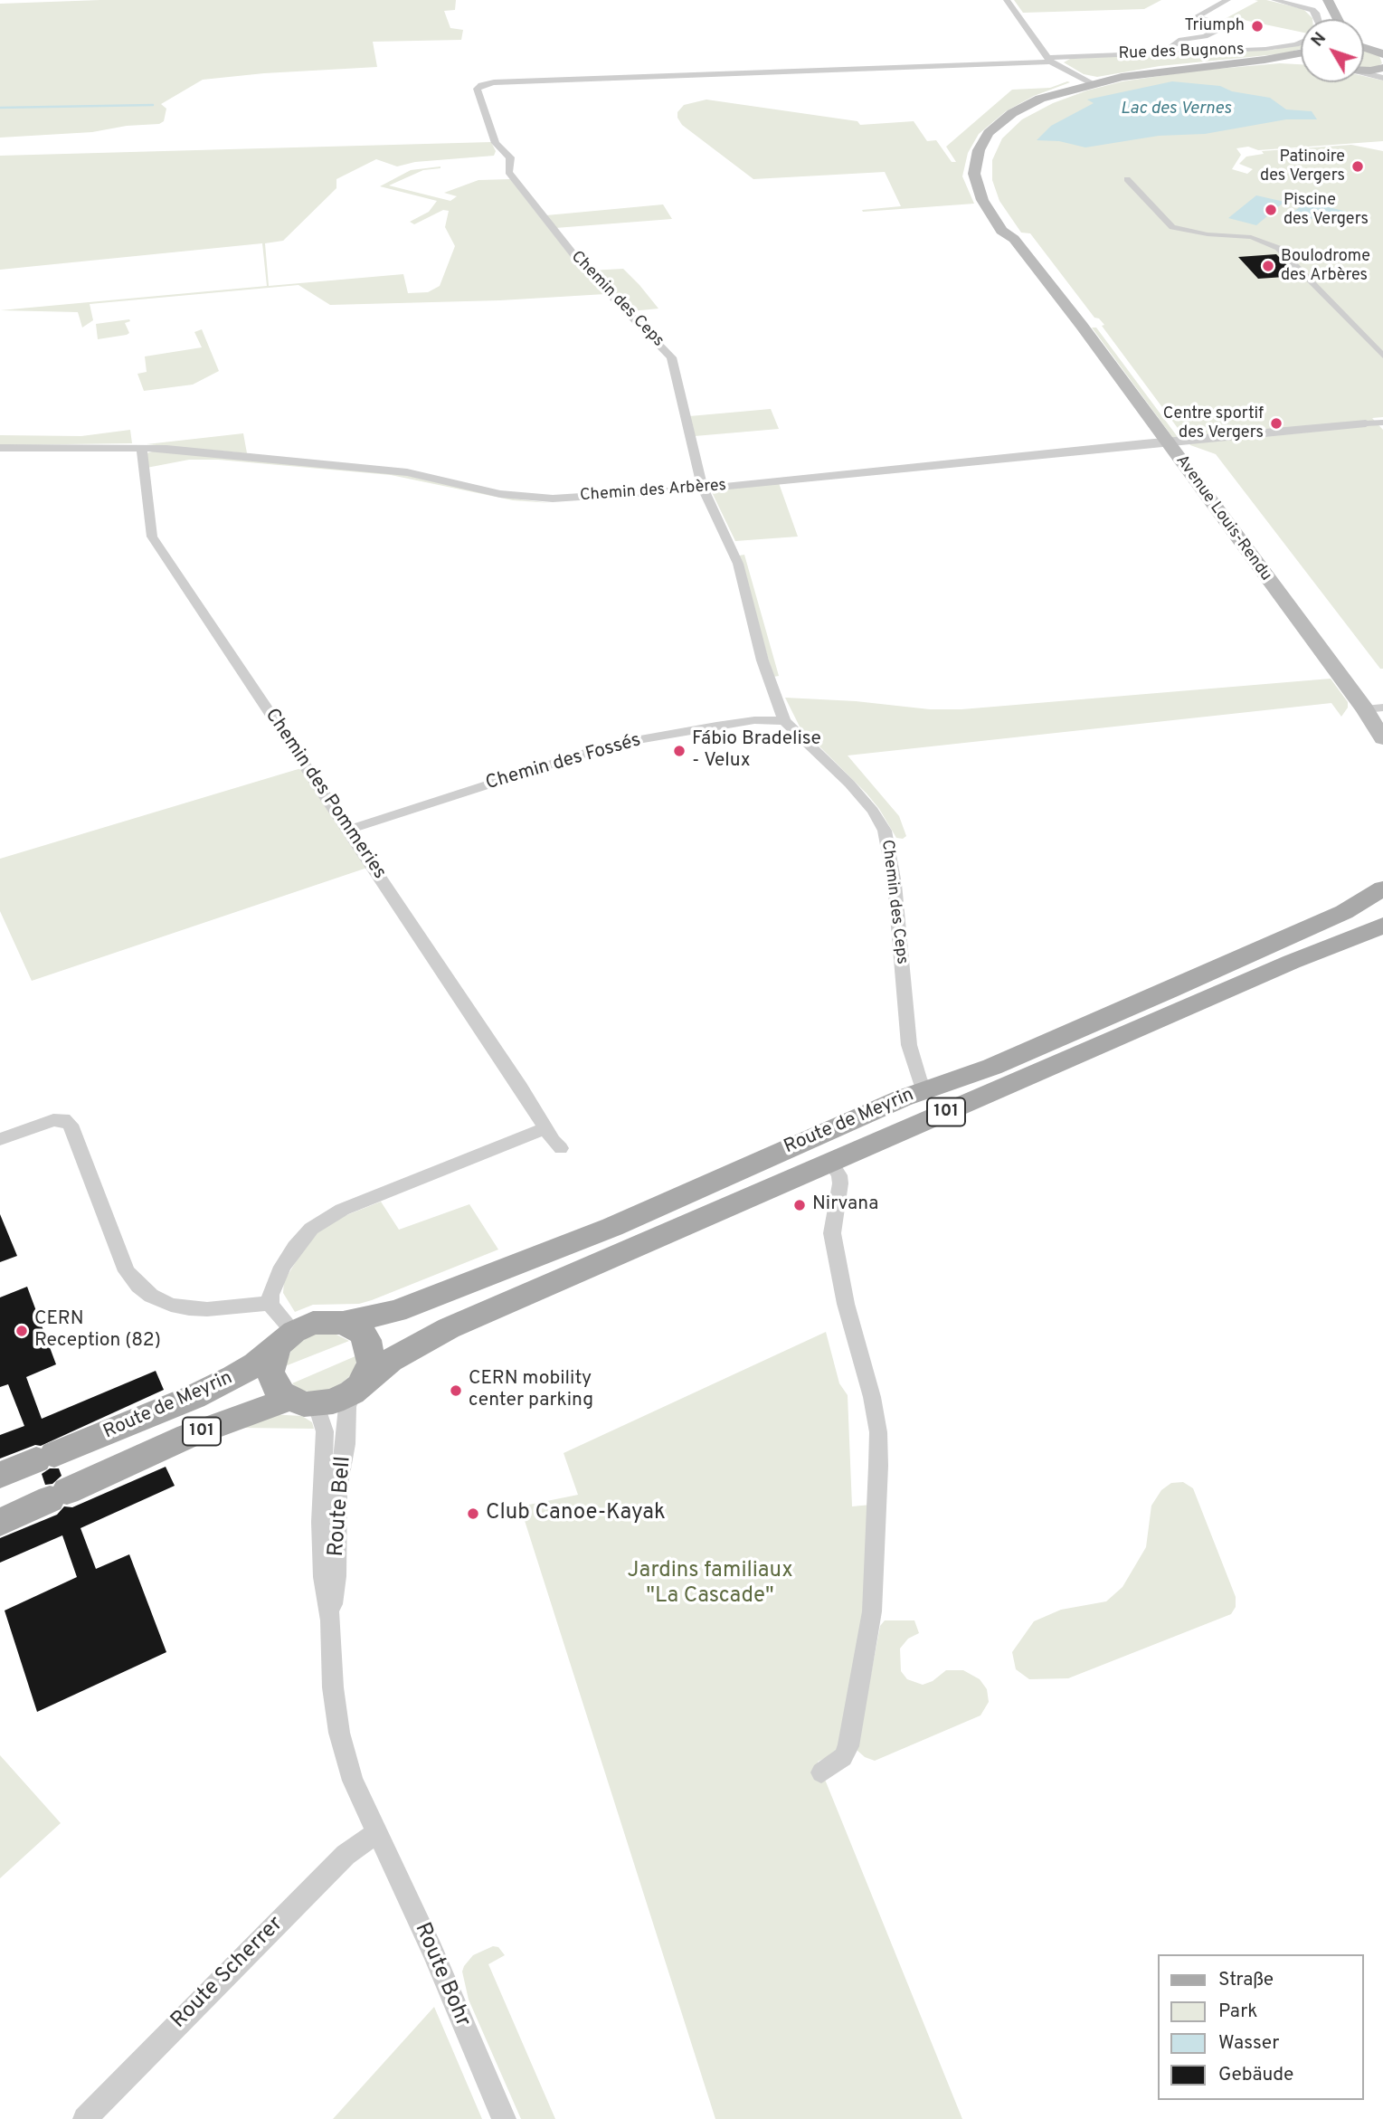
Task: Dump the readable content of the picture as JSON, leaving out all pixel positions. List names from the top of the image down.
{
  "streets": {
    "main road": ["Avenue Louis-Rendu", "101", "Route de Meyrin"],
    "street": [
      "Rue des Bugnons",
      "Chemin des Ceps",
      "Chemin des Arbères",
      "Chemin des Fossés",
      "Chemin des Pommeries",
      "Route Bell",
      "Route Scherrer",
      "Route Bohr"
    ]
  },
  "crossings": [
    ["Rue des Bugnons", "Chemin des Ceps"],
    ["Chemin des Ceps", "Chemin des Arbères"],
    ["Chemin des Ceps", "Chemin des Fossés"],
    ["Chemin des Ceps", "Route de Meyrin"],
    ["Chemin des Arbères", "Avenue Louis-Rendu"],
    ["Chemin des Arbères", "Chemin des Pommeries"],
    ["Chemin des Fossés", "Chemin des Pommeries"],
    ["Route de Meyrin", "Route Bell"],
    ["Route Bell", "Route Scherrer"],
    ["Route Bell", "Route Bohr"],
    ["Route Scherrer", "Route Bohr"]
  ],
  "water": ["Lac des Vernes"],
  "parks": ["Jardins familiaux \"La Cascade\""],
  "places": [
    "Triumph",
    "Patinoire des Vergers",
    "Piscine des Vergers",
    "Boulodrome des Arbères",
    "Centre sportif des Vergers",
    "Fábio Bradelise - Velux",
    "Nirvana",
    "CERN Reception (82)",
    "CERN mobility center parking",
    "Club Canoe-Kayak"
  ],
  "legend": [
    "Straße",
    "Park",
    "Wasser",
    "Gebäude"
  ],
  "north": "top left"
}
